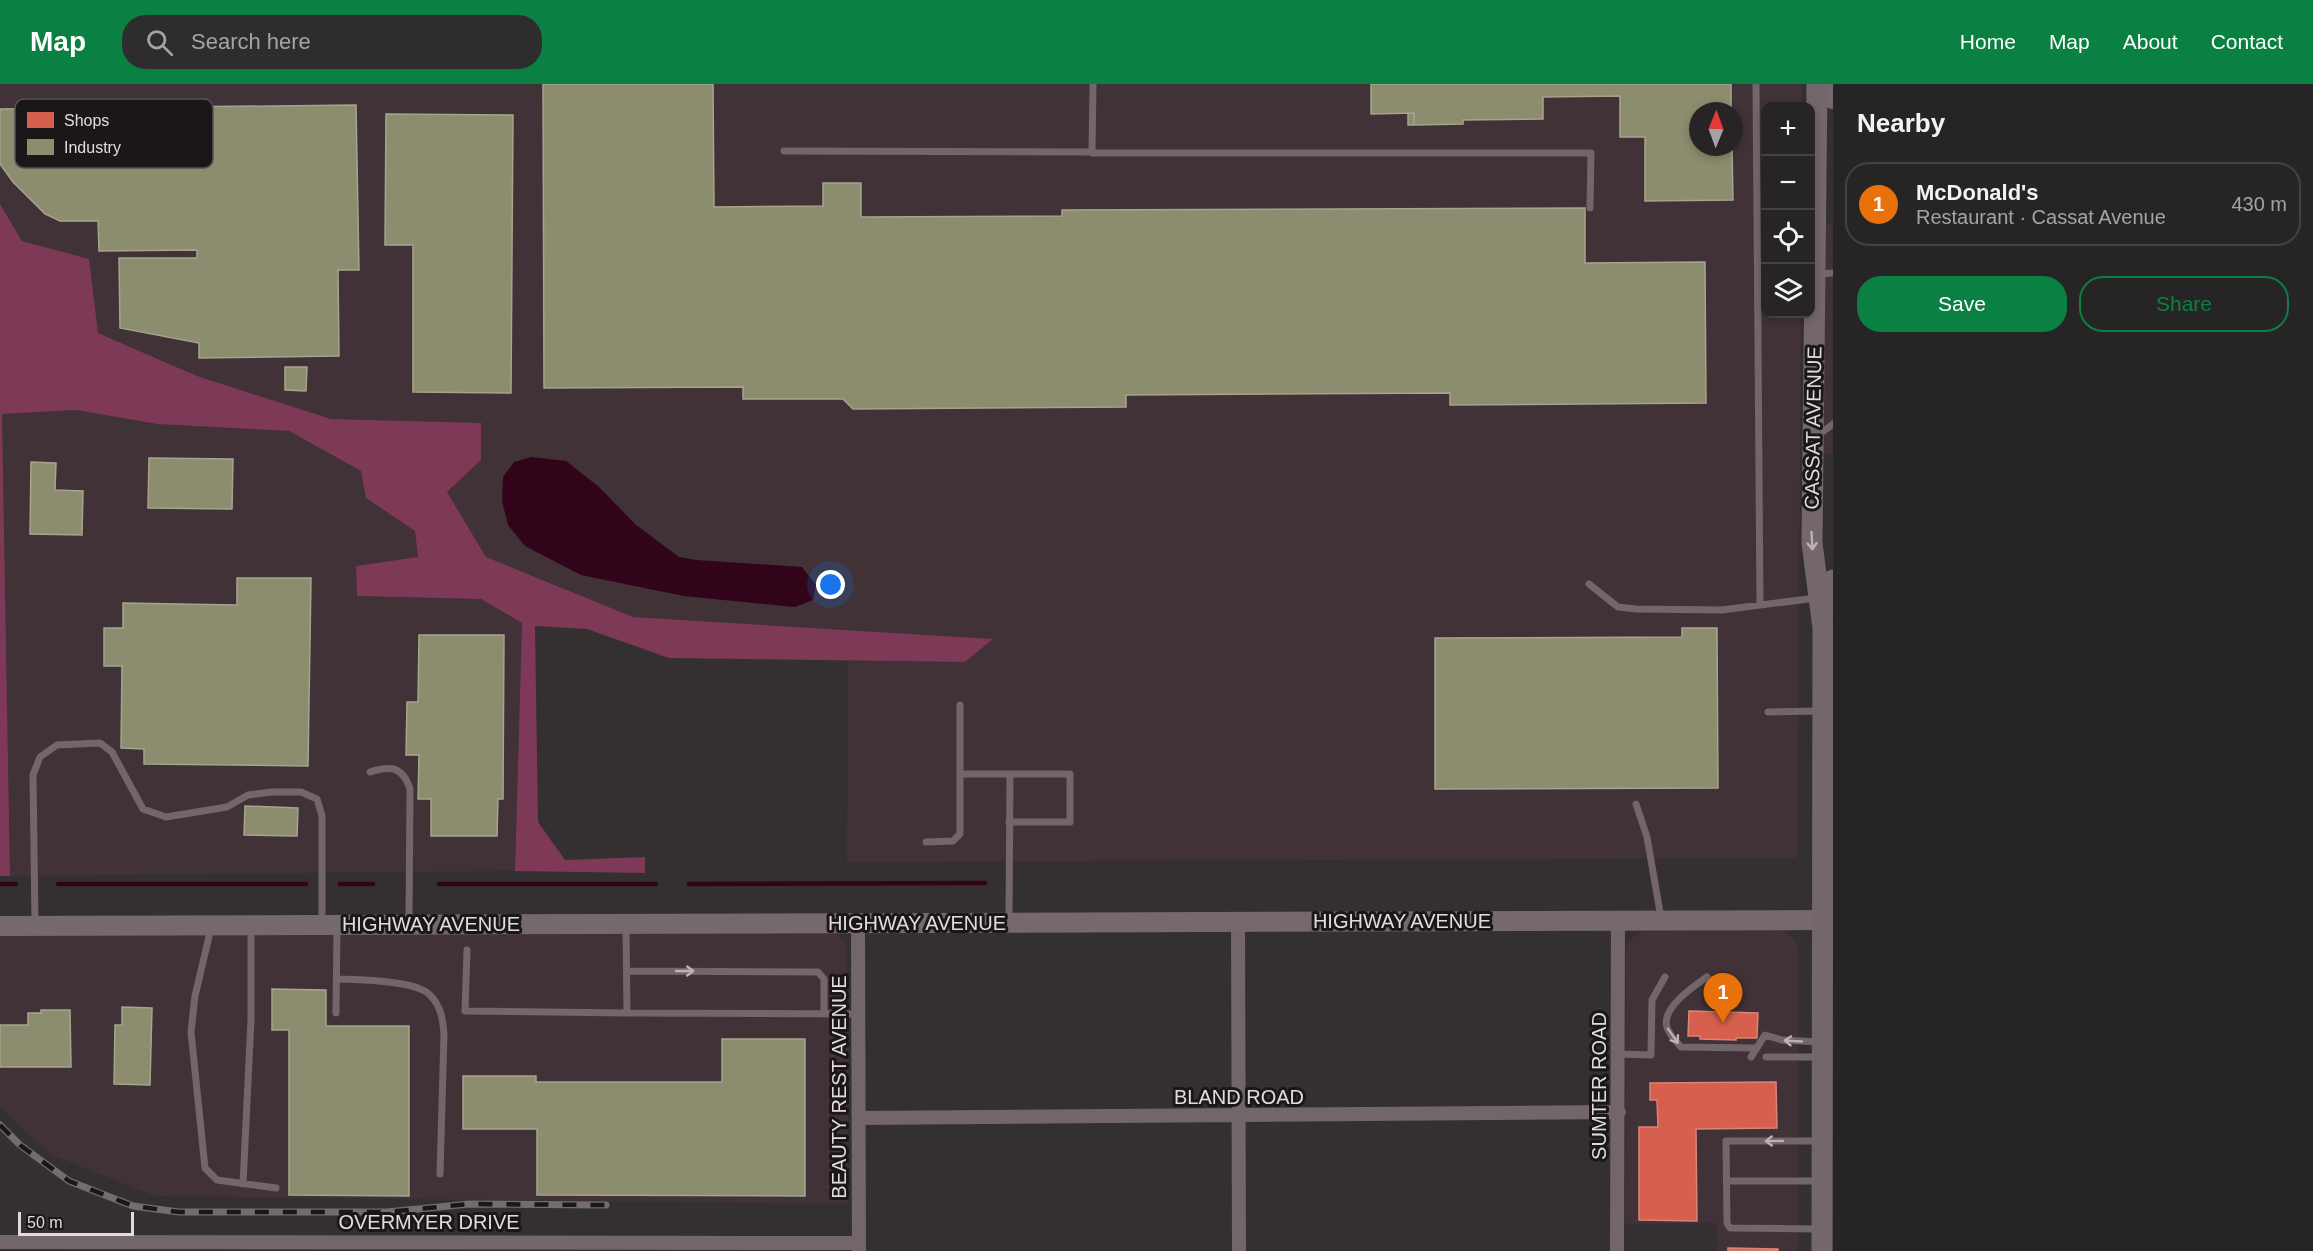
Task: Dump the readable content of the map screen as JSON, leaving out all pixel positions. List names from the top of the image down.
{
  "streets": {
    "main road": ["CASSAT AVENUE"],
    "street": [
      "HIGHWAY AVENUE",
      "SUMTER ROAD",
      "BEAUTY REST AVENUE",
      "BLAND ROAD",
      "OVERMYER DRIVE"
    ]
  },
  "crossings": [
    ["CASSAT AVENUE", "HIGHWAY AVENUE"],
    ["HIGHWAY AVENUE", "SUMTER ROAD"],
    ["HIGHWAY AVENUE", "BEAUTY REST AVENUE"],
    ["SUMTER ROAD", "BLAND ROAD"],
    ["BEAUTY REST AVENUE", "BLAND ROAD"],
    ["BEAUTY REST AVENUE", "OVERMYER DRIVE"]
  ],
  "legend": ["Shops", "Industry"],
  "scale_bar": "50 m",
  "north": "top",
  "page": {
    "header": "Map",
    "search": "Search here",
    "nav": [
      "Home",
      "Map",
      "About",
      "Contact"
    ],
    "heading": "Nearby",
    "map_buttons": ["+", "−"],
    "list": [
      {
        "mark": "1",
        "name": "McDonald's",
        "note": "Restaurant · Cassat Avenue",
        "value": "430 m"
      }
    ],
    "buttons": ["Save", "Share"],
    "pins": "1",
    "scale": "50 m"
  }
}
